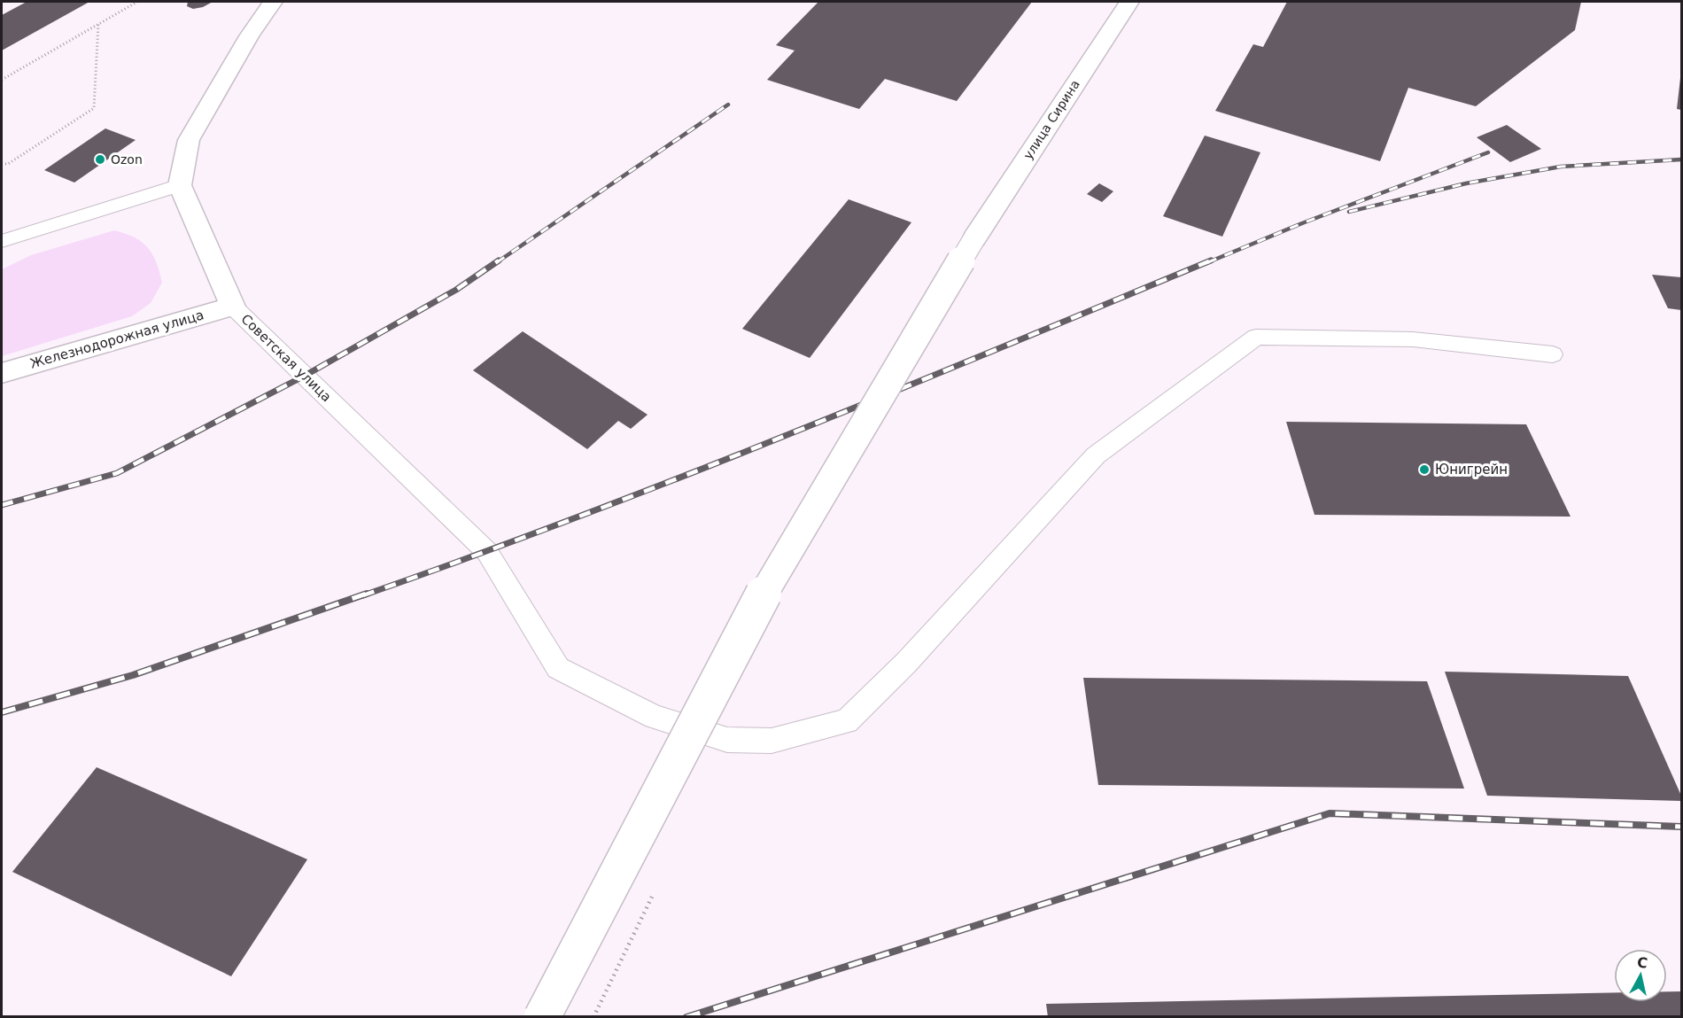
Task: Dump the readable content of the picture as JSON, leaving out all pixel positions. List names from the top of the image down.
{
  "streets": {
    "street": ["улица Сирина", "Железнодорожная улица", "Советская улица"]
  },
  "crossings": [
    ["Железнодорожная улица", "Советская улица"]
  ],
  "places": ["Ozon", "Юнигрейн"],
  "north": "top"
}
